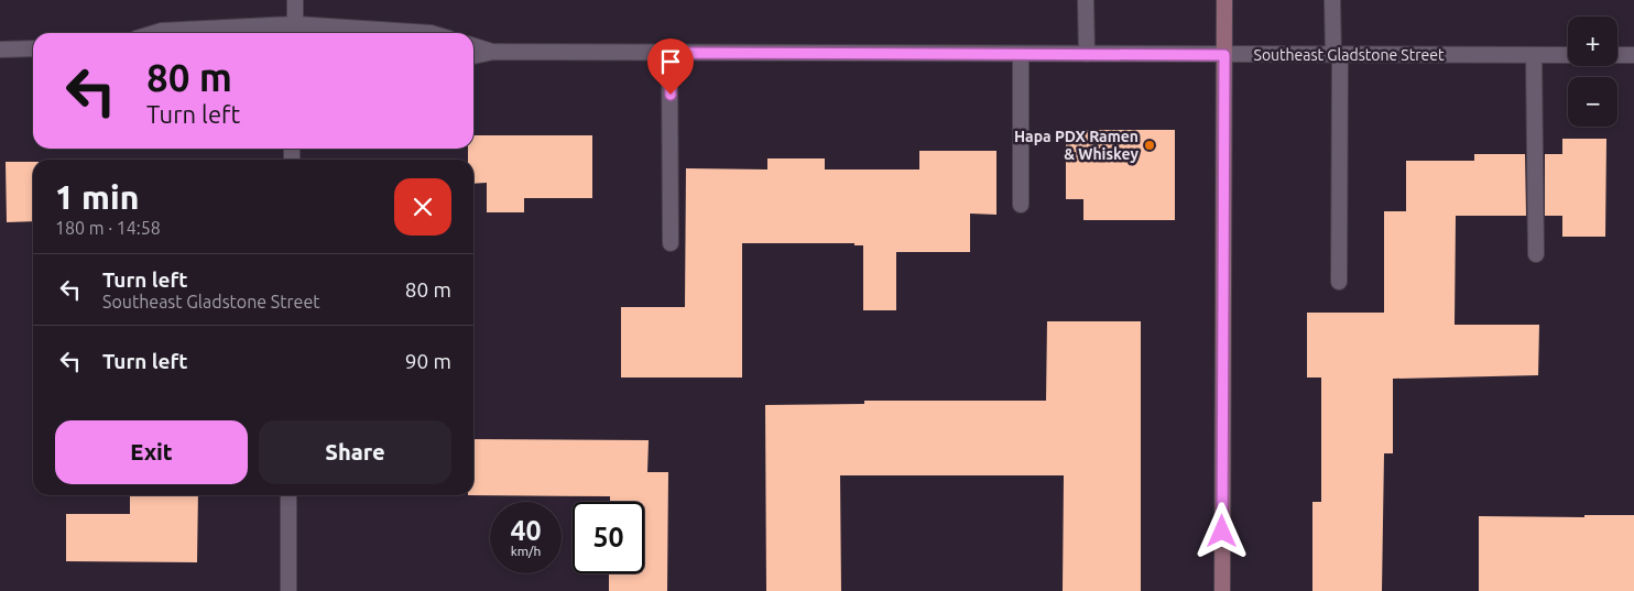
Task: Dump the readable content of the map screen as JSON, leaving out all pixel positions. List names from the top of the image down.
{
  "streets": {
    "street": ["Southeast Gladstone Street"]
  },
  "places": ["Hapa PDX Ramen & Whiskey"],
  "page": {
    "map_buttons": ["+", "−"],
    "turn": ["80 m", "Turn left"],
    "heading": ["1 min", "180 m · 14:58"],
    "list": [
      {
        "name": "Turn left",
        "note": "Southeast Gladstone Street",
        "value": "80 m"
      },
      {
        "name": "Turn left",
        "value": "90 m"
      }
    ],
    "buttons": ["Exit", "Share"],
    "speed": "40 km/h",
    "limit": "50"
  }
}
